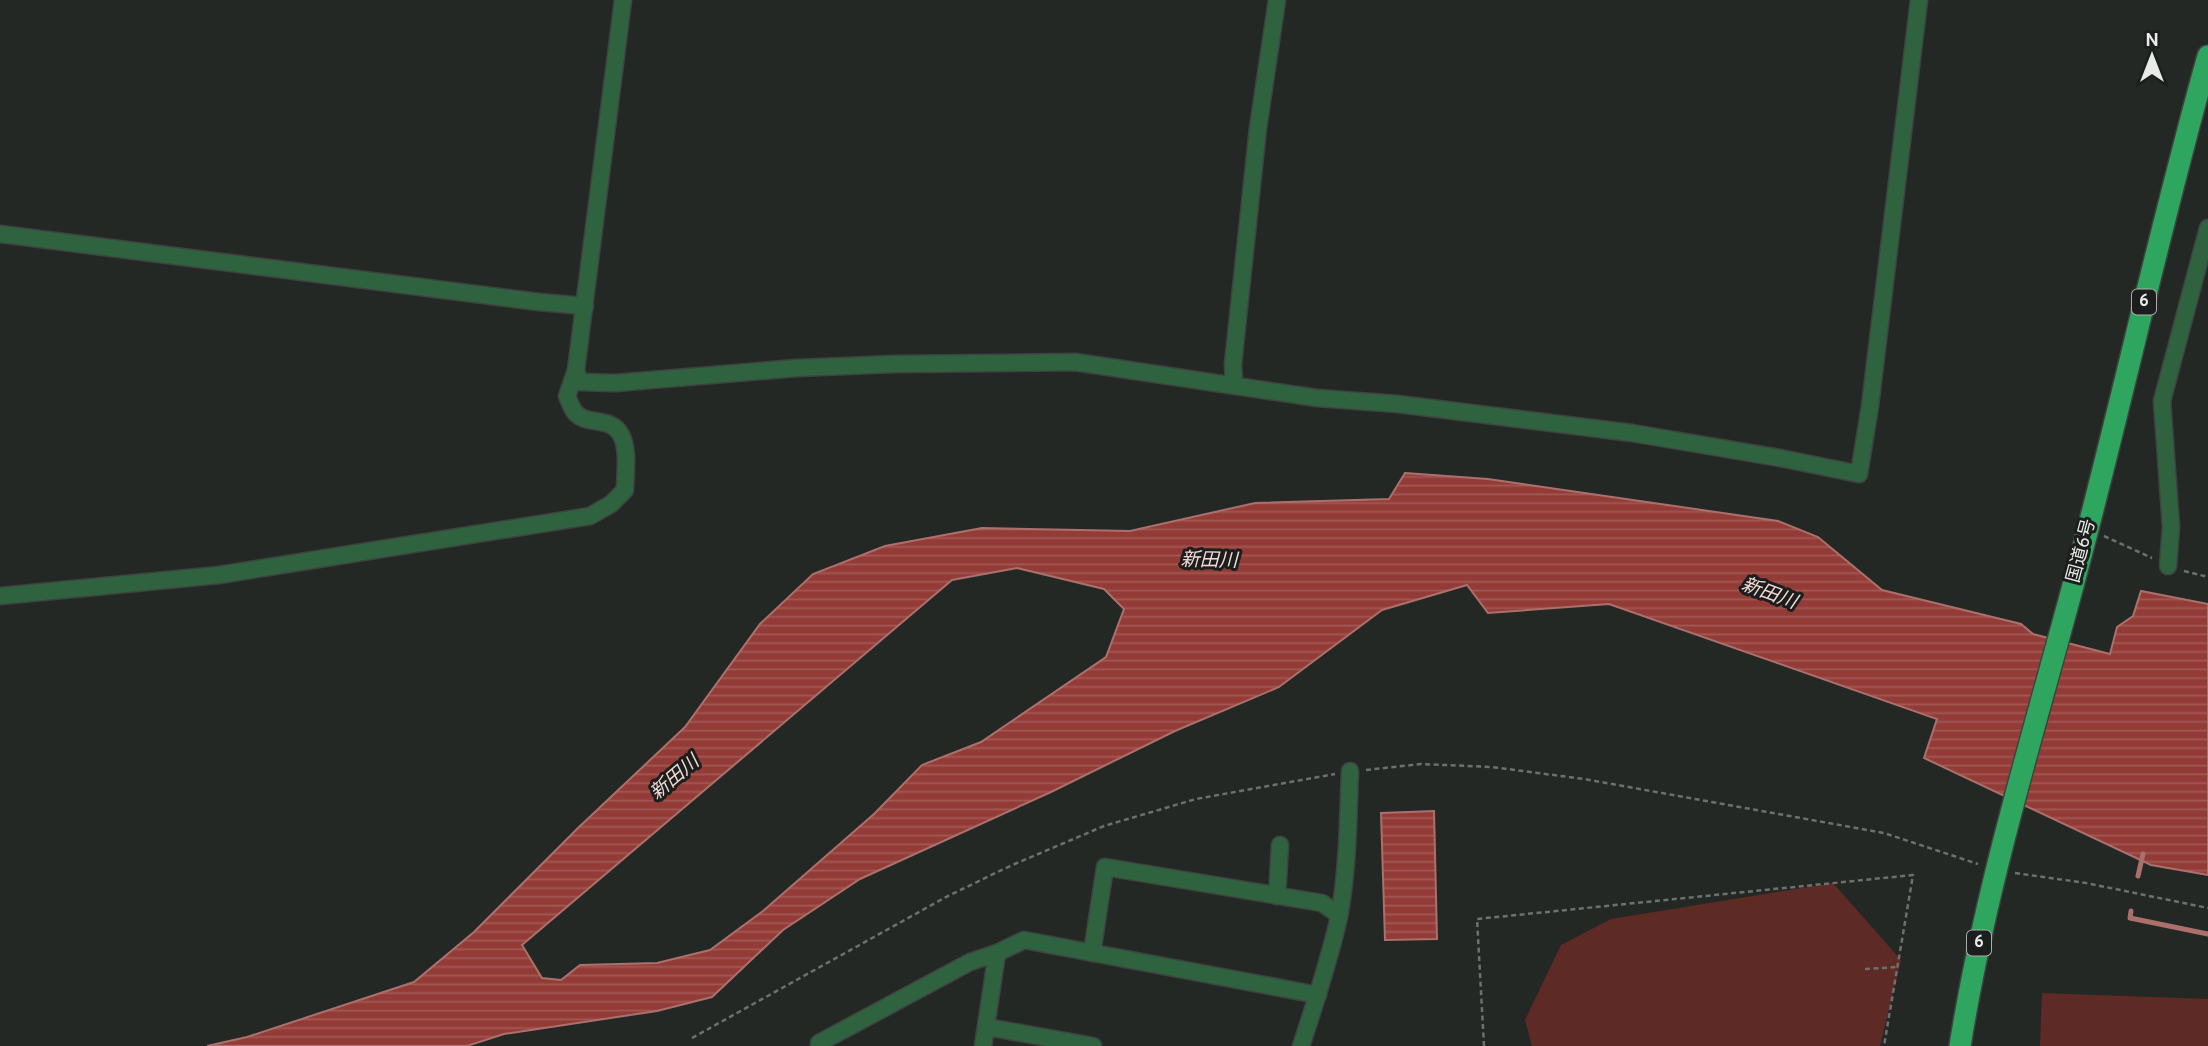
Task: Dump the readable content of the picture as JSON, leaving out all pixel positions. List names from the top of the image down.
{
  "streets": {
    "highway": ["6", "国道6号"]
  },
  "water": ["新田川"],
  "north": "top"
}
